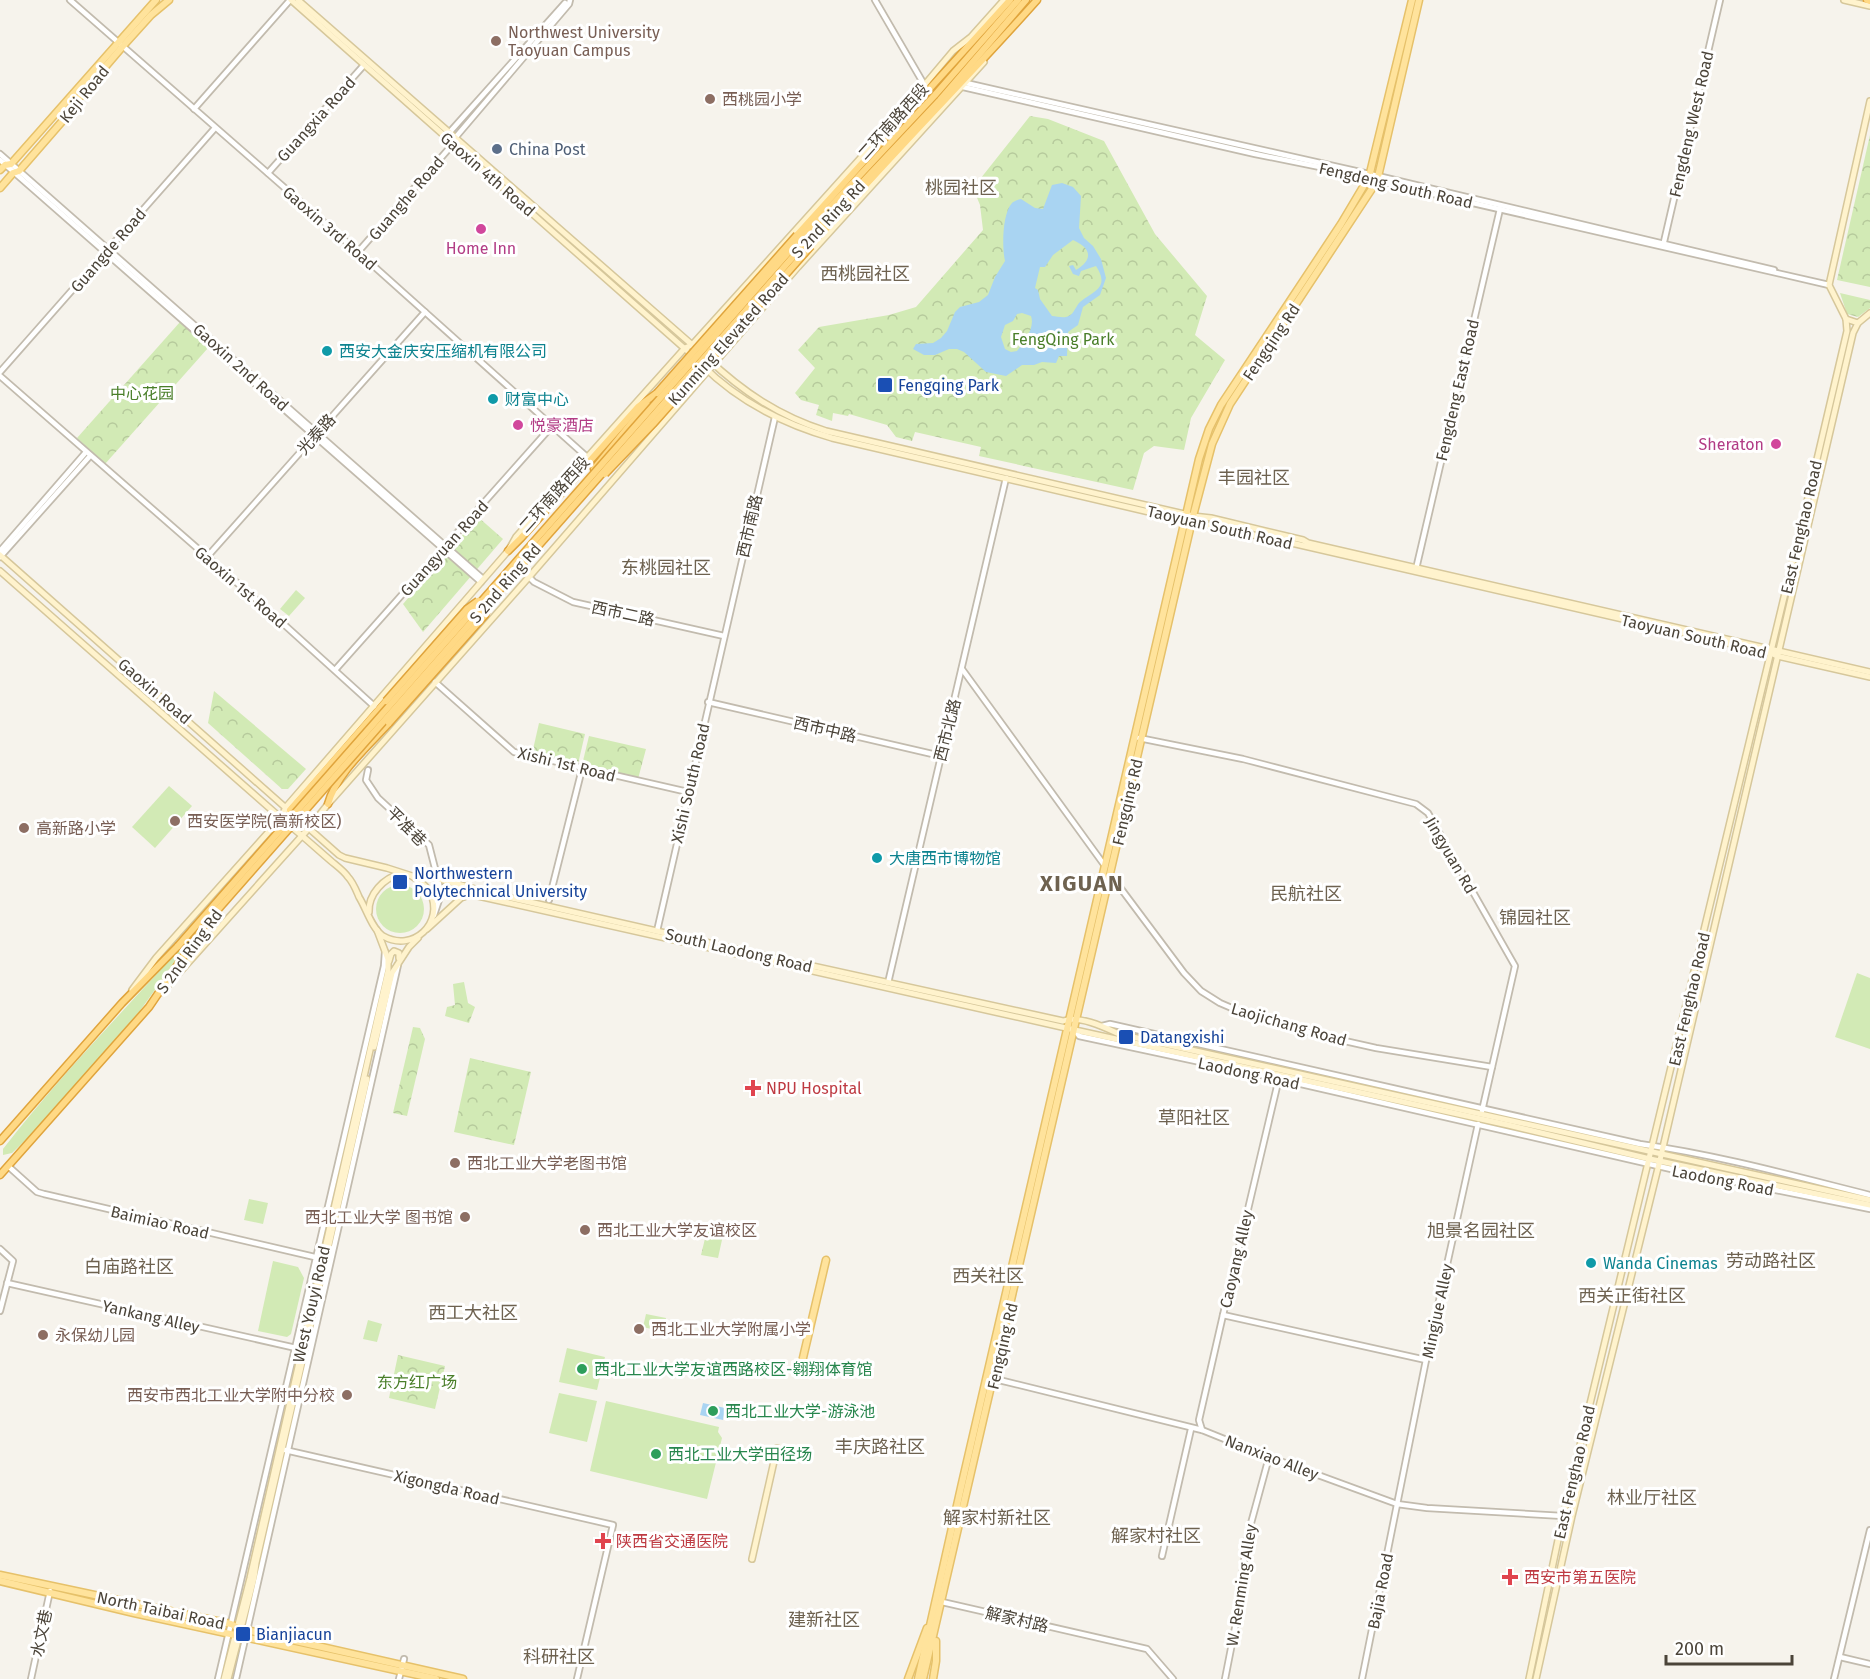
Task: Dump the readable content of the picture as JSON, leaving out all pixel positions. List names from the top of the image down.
{
  "streets": {
    "highway": ["S 2nd Ring Rd", "Kunming Elevated Road"],
    "main road": [
      "Keji Road",
      "二环南路西段",
      "Gaoxin 4th Road",
      "Fengqing Rd",
      "Taoyuan South Road",
      "East Fenghao Road",
      "Gaoxin Road",
      "South Laodong Road",
      "Laodong Road",
      "West Youyi Road",
      "North Taibai Road"
    ],
    "street": [
      "Guangxia Road",
      "Fengdeng West Road",
      "Fengdeng South Road",
      "Guanghe Road",
      "Gaoxin 3rd Road",
      "Guangde Road",
      "Gaoxin 2nd Road",
      "Fengdeng East Road",
      "光泰路",
      "西市南路",
      "Guangyuan Road",
      "Gaoxin 1st Road",
      "西市二路",
      "西市中路",
      "西市北路",
      "Xishi 1st Road",
      "Xishi South Road",
      "平准巷",
      "Jingyuan Rd",
      "Laojichang Road",
      "Baimiao Road",
      "Caoyang Alley",
      "Mingjue Alley",
      "Yankang Alley",
      "Nanxiao Alley",
      "Xigongda Road",
      "W. Renming Alley",
      "Bajia Road",
      "解家村路",
      "水文巷"
    ]
  },
  "crossings": [
    ["Keji Road", "Gaoxin 3rd Road"],
    ["Keji Road", "Gaoxin 2nd Road"],
    ["Guangxia Road", "Gaoxin 4th Road"],
    ["Guangxia Road", "Gaoxin 3rd Road"],
    ["二环南路西段", "Gaoxin 4th Road"],
    ["二环南路西段", "Fengdeng South Road"],
    ["二环南路西段", "S 2nd Ring Rd"],
    ["二环南路西段", "Gaoxin 3rd Road"],
    ["二环南路西段", "Kunming Elevated Road"],
    ["二环南路西段", "Gaoxin 2nd Road"],
    ["二环南路西段", "Taoyuan South Road"],
    ["二环南路西段", "Gaoxin 1st Road"],
    ["二环南路西段", "西市二路"],
    ["二环南路西段", "Gaoxin Road"],
    ["二环南路西段", "Xishi 1st Road"],
    ["Fengdeng West Road", "Fengdeng South Road"],
    ["Gaoxin 4th Road", "Guanghe Road"],
    ["Gaoxin 4th Road", "Taoyuan South Road"],
    ["Fengdeng South Road", "Fengqing Rd"],
    ["Fengdeng South Road", "Fengdeng East Road"],
    ["Guanghe Road", "Gaoxin 3rd Road"],
    ["S 2nd Ring Rd", "Kunming Elevated Road"],
    ["S 2nd Ring Rd", "Baimiao Road"],
    ["Gaoxin 3rd Road", "Guangde Road"],
    ["Gaoxin 3rd Road", "光泰路"],
    ["Gaoxin 3rd Road", "Guangyuan Road"],
    ["Guangde Road", "Gaoxin 2nd Road"],
    ["Guangde Road", "Gaoxin 1st Road"],
    ["Fengqing Rd", "Taoyuan South Road"],
    ["Fengqing Rd", "Jingyuan Rd"],
    ["Fengqing Rd", "South Laodong Road"],
    ["Fengqing Rd", "Laojichang Road"],
    ["Fengqing Rd", "Laodong Road"],
    ["Fengqing Rd", "Nanxiao Alley"],
    ["Fengqing Rd", "解家村路"],
    ["Gaoxin 2nd Road", "光泰路"],
    ["Gaoxin 2nd Road", "Guangyuan Road"],
    ["Fengdeng East Road", "Taoyuan South Road"],
    ["光泰路", "Gaoxin 1st Road"],
    ["西市南路", "Taoyuan South Road"],
    ["西市南路", "西市二路"],
    ["西市南路", "Xishi South Road"],
    ["Taoyuan South Road", "East Fenghao Road"],
    ["Taoyuan South Road", "西市北路"],
    ["East Fenghao Road", "Laodong Road"],
    ["East Fenghao Road", "Nanxiao Alley"],
    ["Guangyuan Road", "Gaoxin 1st Road"],
    ["西市二路", "Xishi South Road"],
    ["Gaoxin Road", "平准巷"],
    ["Gaoxin Road", "South Laodong Road"],
    ["Gaoxin Road", "West Youyi Road"],
    ["西市中路", "西市北路"],
    ["西市中路", "Xishi South Road"],
    ["西市北路", "South Laodong Road"],
    ["Xishi 1st Road", "Xishi South Road"],
    ["Xishi South Road", "South Laodong Road"],
    ["平准巷", "South Laodong Road"],
    ["平准巷", "West Youyi Road"],
    ["Jingyuan Rd", "Laojichang Road"],
    ["Jingyuan Rd", "Laodong Road"],
    ["Jingyuan Rd", "Mingjue Alley"],
    ["South Laodong Road", "Laodong Road"],
    ["South Laodong Road", "West Youyi Road"],
    ["Laodong Road", "Caoyang Alley"],
    ["Laodong Road", "Mingjue Alley"],
    ["Baimiao Road", "West Youyi Road"],
    ["Caoyang Alley", "Mingjue Alley"],
    ["West Youyi Road", "Xigongda Road"],
    ["West Youyi Road", "North Taibai Road"],
    ["Mingjue Alley", "Nanxiao Alley"],
    ["Mingjue Alley", "Bajia Road"],
    ["Nanxiao Alley", "W. Renming Alley"],
    ["Nanxiao Alley", "Bajia Road"],
    ["North Taibai Road", "水文巷"]
  ],
  "districts": [
    "桃园社区",
    "西桃园社区",
    "丰园社区",
    "东桃园社区",
    "XIGUAN",
    "民航社区",
    "锦园社区",
    "草阳社区",
    "旭景名园社区",
    "劳动路社区",
    "白庙路社区",
    "西关社区",
    "西关正街社区",
    "西工大社区",
    "丰庆路社区",
    "林业厅社区",
    "解家村新社区",
    "解家村社区",
    "建新社区",
    "科研社区"
  ],
  "parks": ["FengQing Park", "中心花园", "东方红广场"],
  "places": {
    "other": [
      "Northwest University Taoyuan Campus",
      "西桃园小学",
      "China Post",
      "Home Inn",
      "西安大金庆安压缩机有限公司",
      "财富中心",
      "悦豪酒店",
      "Sheraton",
      "西安医学院(高新校区)",
      "高新路小学",
      "大唐西市博物馆",
      "西北工业大学老图书馆",
      "西北工业大学 图书馆",
      "西北工业大学友谊校区",
      "Wanda Cinemas",
      "西北工业大学附属小学",
      "永保幼儿园",
      "西北工业大学友谊西路校区-翱翔体育馆",
      "西安市西北工业大学附中分校",
      "西北工业大学-游泳池",
      "西北工业大学田径场"
    ],
    "transit": [
      "Fengqing Park",
      "Northwestern Polytechnical University",
      "Datangxishi",
      "Bianjiacun"
    ],
    "health": ["NPU Hospital", "陕西省交通医院", "西安市第五医院"]
  },
  "scale_bar": "200 m"
}
